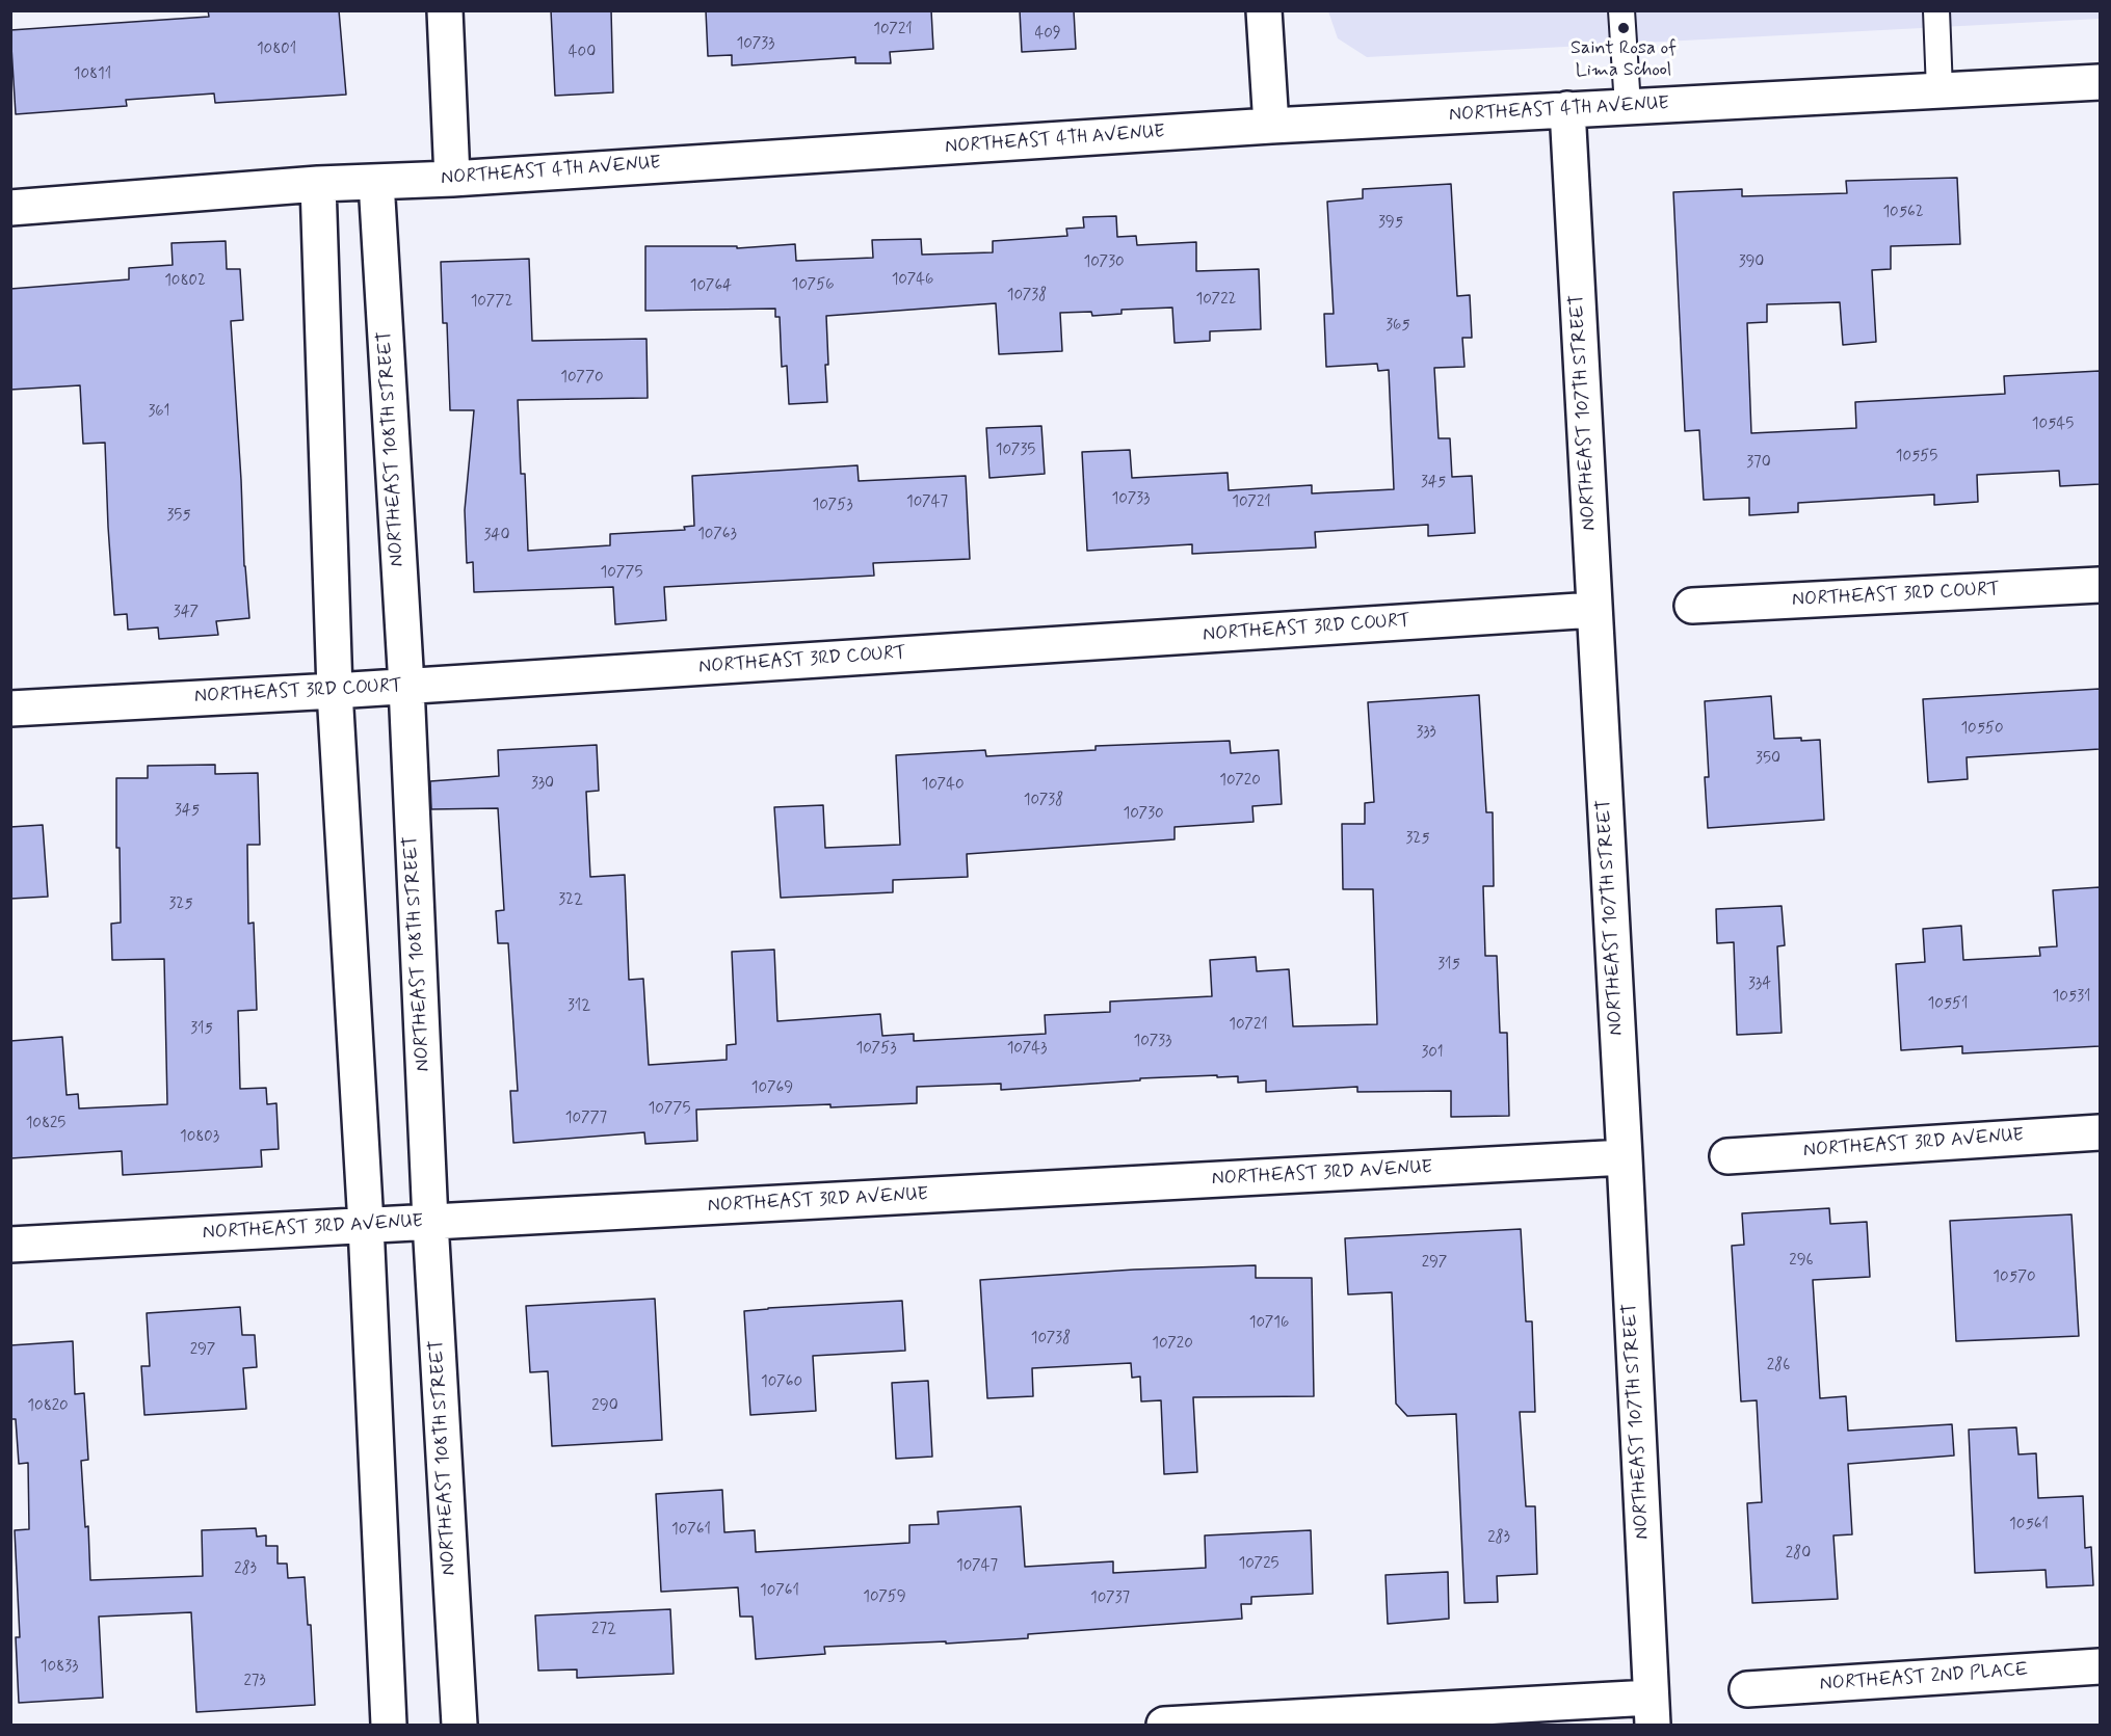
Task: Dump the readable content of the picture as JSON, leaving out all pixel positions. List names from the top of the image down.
{
  "streets": {
    "street": [
      "NORTHEAST 4TH AVENUE",
      "NORTHEAST 107TH STREET",
      "NORTHEAST 108TH STREET",
      "NORTHEAST 3RD COURT",
      "NORTHEAST 3RD AVENUE",
      "NORTHEAST 2ND PLACE"
    ]
  },
  "crossings": [
    ["NORTHEAST 4TH AVENUE", "NORTHEAST 107TH STREET"],
    ["NORTHEAST 4TH AVENUE", "NORTHEAST 108TH STREET"],
    ["NORTHEAST 107TH STREET", "NORTHEAST 3RD COURT"],
    ["NORTHEAST 107TH STREET", "NORTHEAST 3RD AVENUE"],
    ["NORTHEAST 108TH STREET", "NORTHEAST 3RD COURT"],
    ["NORTHEAST 108TH STREET", "NORTHEAST 3RD AVENUE"]
  ],
  "places": ["Saint Rosa of Lima School"],
  "house_numbers": [
    "10721",
    "409",
    "10733",
    "10801",
    "400",
    "10811",
    "10562",
    "395",
    "10730",
    "390",
    "10746",
    "10802",
    "10756",
    "10764",
    "10738",
    "10722",
    "10772",
    "365",
    "10770",
    "361",
    "10545",
    "10735",
    "10555",
    "370",
    "345",
    "10733",
    "10747",
    "10721",
    "10753",
    "355",
    "10763",
    "340",
    "10775",
    "347",
    "10550",
    "333",
    "350",
    "10720",
    "330",
    "10740",
    "10738",
    "345",
    "10730",
    "325",
    "322",
    "325",
    "315",
    "334",
    "10531",
    "10551",
    "312",
    "10721",
    "315",
    "10733",
    "10753",
    "10743",
    "301",
    "10769",
    "10775",
    "10777",
    "10825",
    "10803",
    "296",
    "297",
    "10570",
    "10716",
    "10738",
    "10720",
    "297",
    "286",
    "10760",
    "10820",
    "290",
    "10561",
    "10761",
    "283",
    "280",
    "10725",
    "10747",
    "283",
    "10761",
    "10759",
    "10737",
    "272",
    "10833",
    "273"
  ]
}
